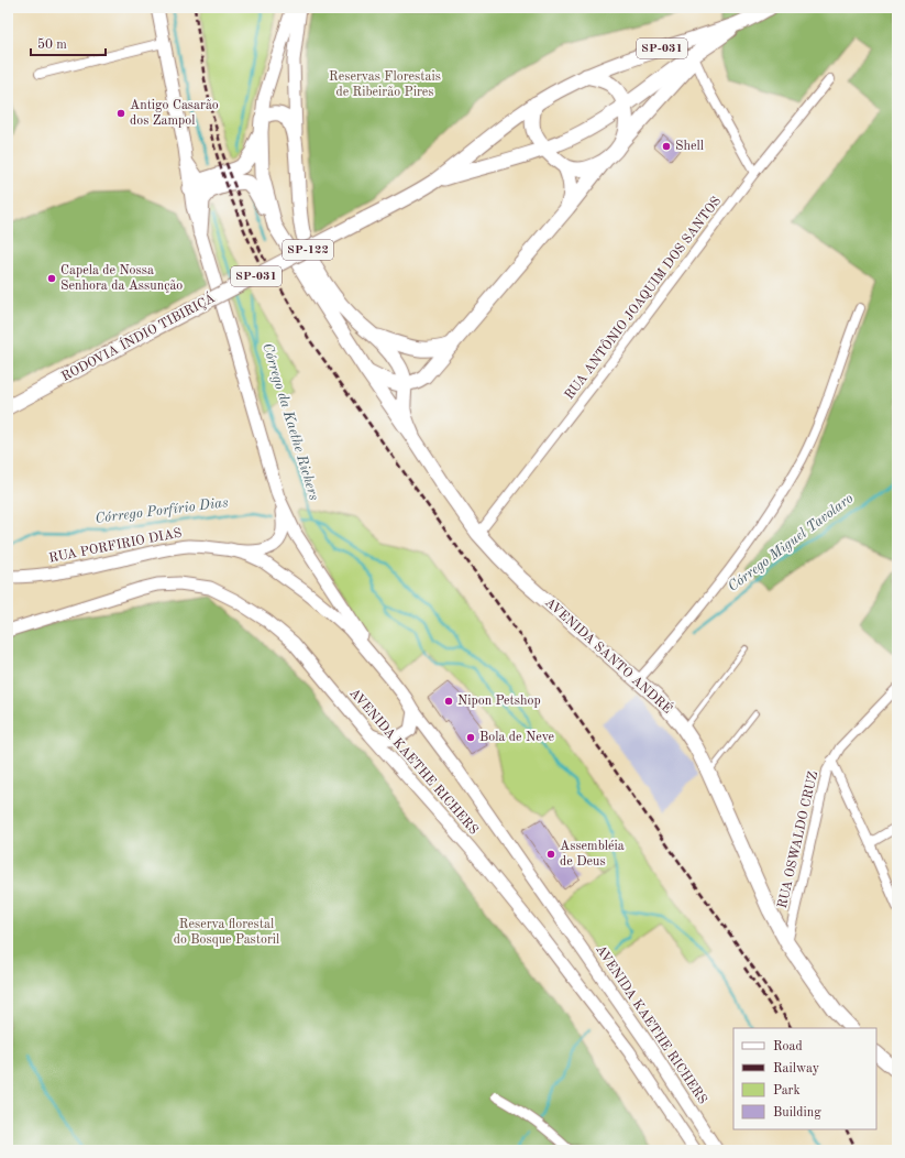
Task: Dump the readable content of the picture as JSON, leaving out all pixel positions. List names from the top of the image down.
{
  "streets": {
    "highway": [
      "SP-031",
      "SP-122",
      "RODOVIA ÍNDIO TIBIRIÇÁ",
      "AVENIDA SANTO ANDRÉ"
    ],
    "main road": ["RUA PORFIRIO DIAS", "AVENIDA KAETHE RICHERS"],
    "street": ["RUA ANTÔNIO JOAQUIM DOS SANTOS", "RUA OSWALDO CRUZ"]
  },
  "crossings": [
    ["SP-122", "AVENIDA SANTO ANDRÉ"],
    ["RUA ANTÔNIO JOAQUIM DOS SANTOS", "AVENIDA SANTO ANDRÉ"],
    ["RUA PORFIRIO DIAS", "AVENIDA KAETHE RICHERS"],
    ["AVENIDA SANTO ANDRÉ", "RUA OSWALDO CRUZ"]
  ],
  "water": ["Córrego da Kaethe Richers", "Córrego Porfírio Dias", "Córrego Miguel Tavolaro"],
  "parks": ["Reservas Florestais de Ribeirão Pires", "Reserva florestal do Bosque Pastoril"],
  "places": [
    "Antigo Casarão dos Zampol",
    "Shell",
    "Capela de Nossa Senhora da Assunção",
    "Nipon Petshop",
    "Bola de Neve",
    "Assembléia de Deus"
  ],
  "legend": [
    "Road",
    "Railway",
    "Park",
    "Building"
  ],
  "scale_bar": "50 m"
}
